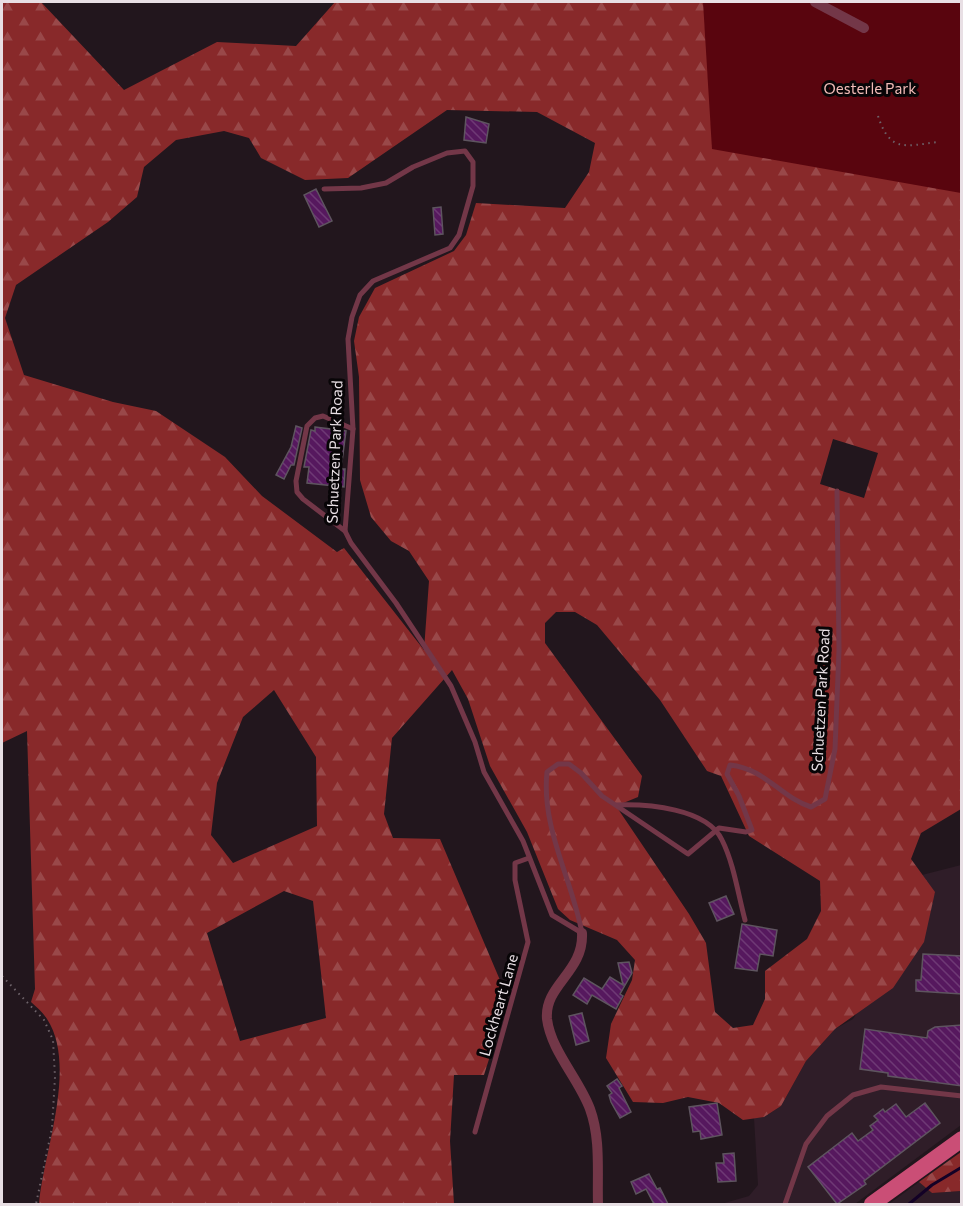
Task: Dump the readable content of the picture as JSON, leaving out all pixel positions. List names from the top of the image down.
{
  "streets": {
    "lane": ["Schuetzen Park Road", "Lockheart Lane"]
  },
  "crossings": [
    ["Schuetzen Park Road", "Lockheart Lane"]
  ],
  "parks": ["Oesterle Park"]
}
